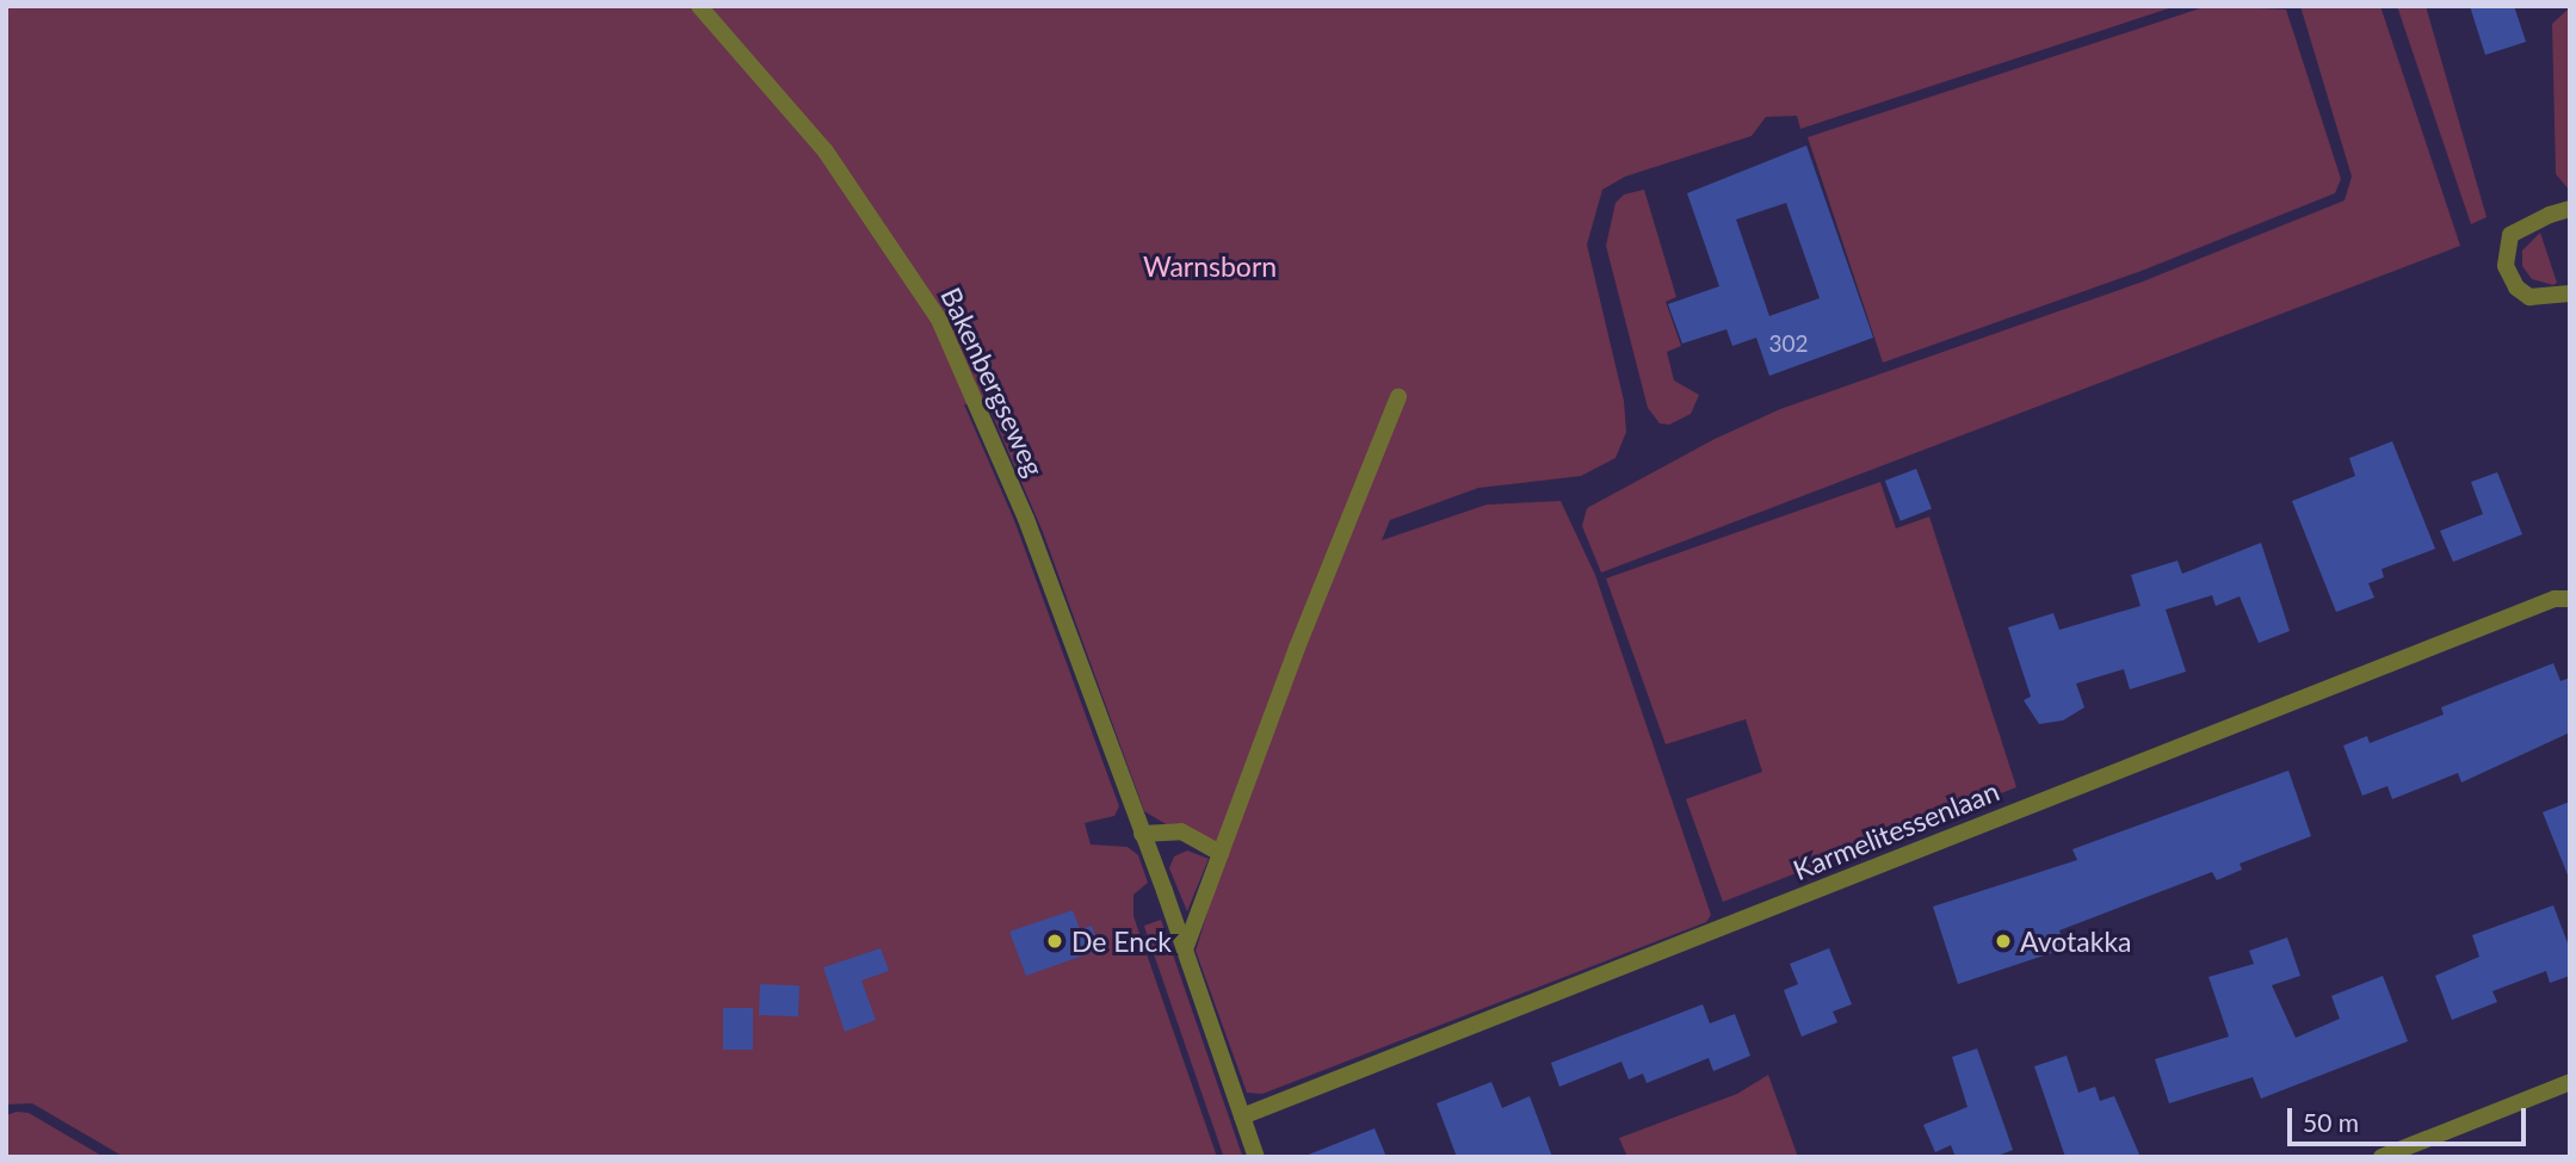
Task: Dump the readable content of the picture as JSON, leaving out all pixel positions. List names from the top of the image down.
{
  "streets": {
    "street": ["Bakenbergseweg", "Karmelitessenlaan"]
  },
  "crossings": [
    ["Bakenbergseweg", "Karmelitessenlaan"]
  ],
  "parks": ["Warnsborn"],
  "places": ["De Enck", "Avotakka"],
  "house_numbers": ["302"],
  "scale_bar": "50 m"
}
